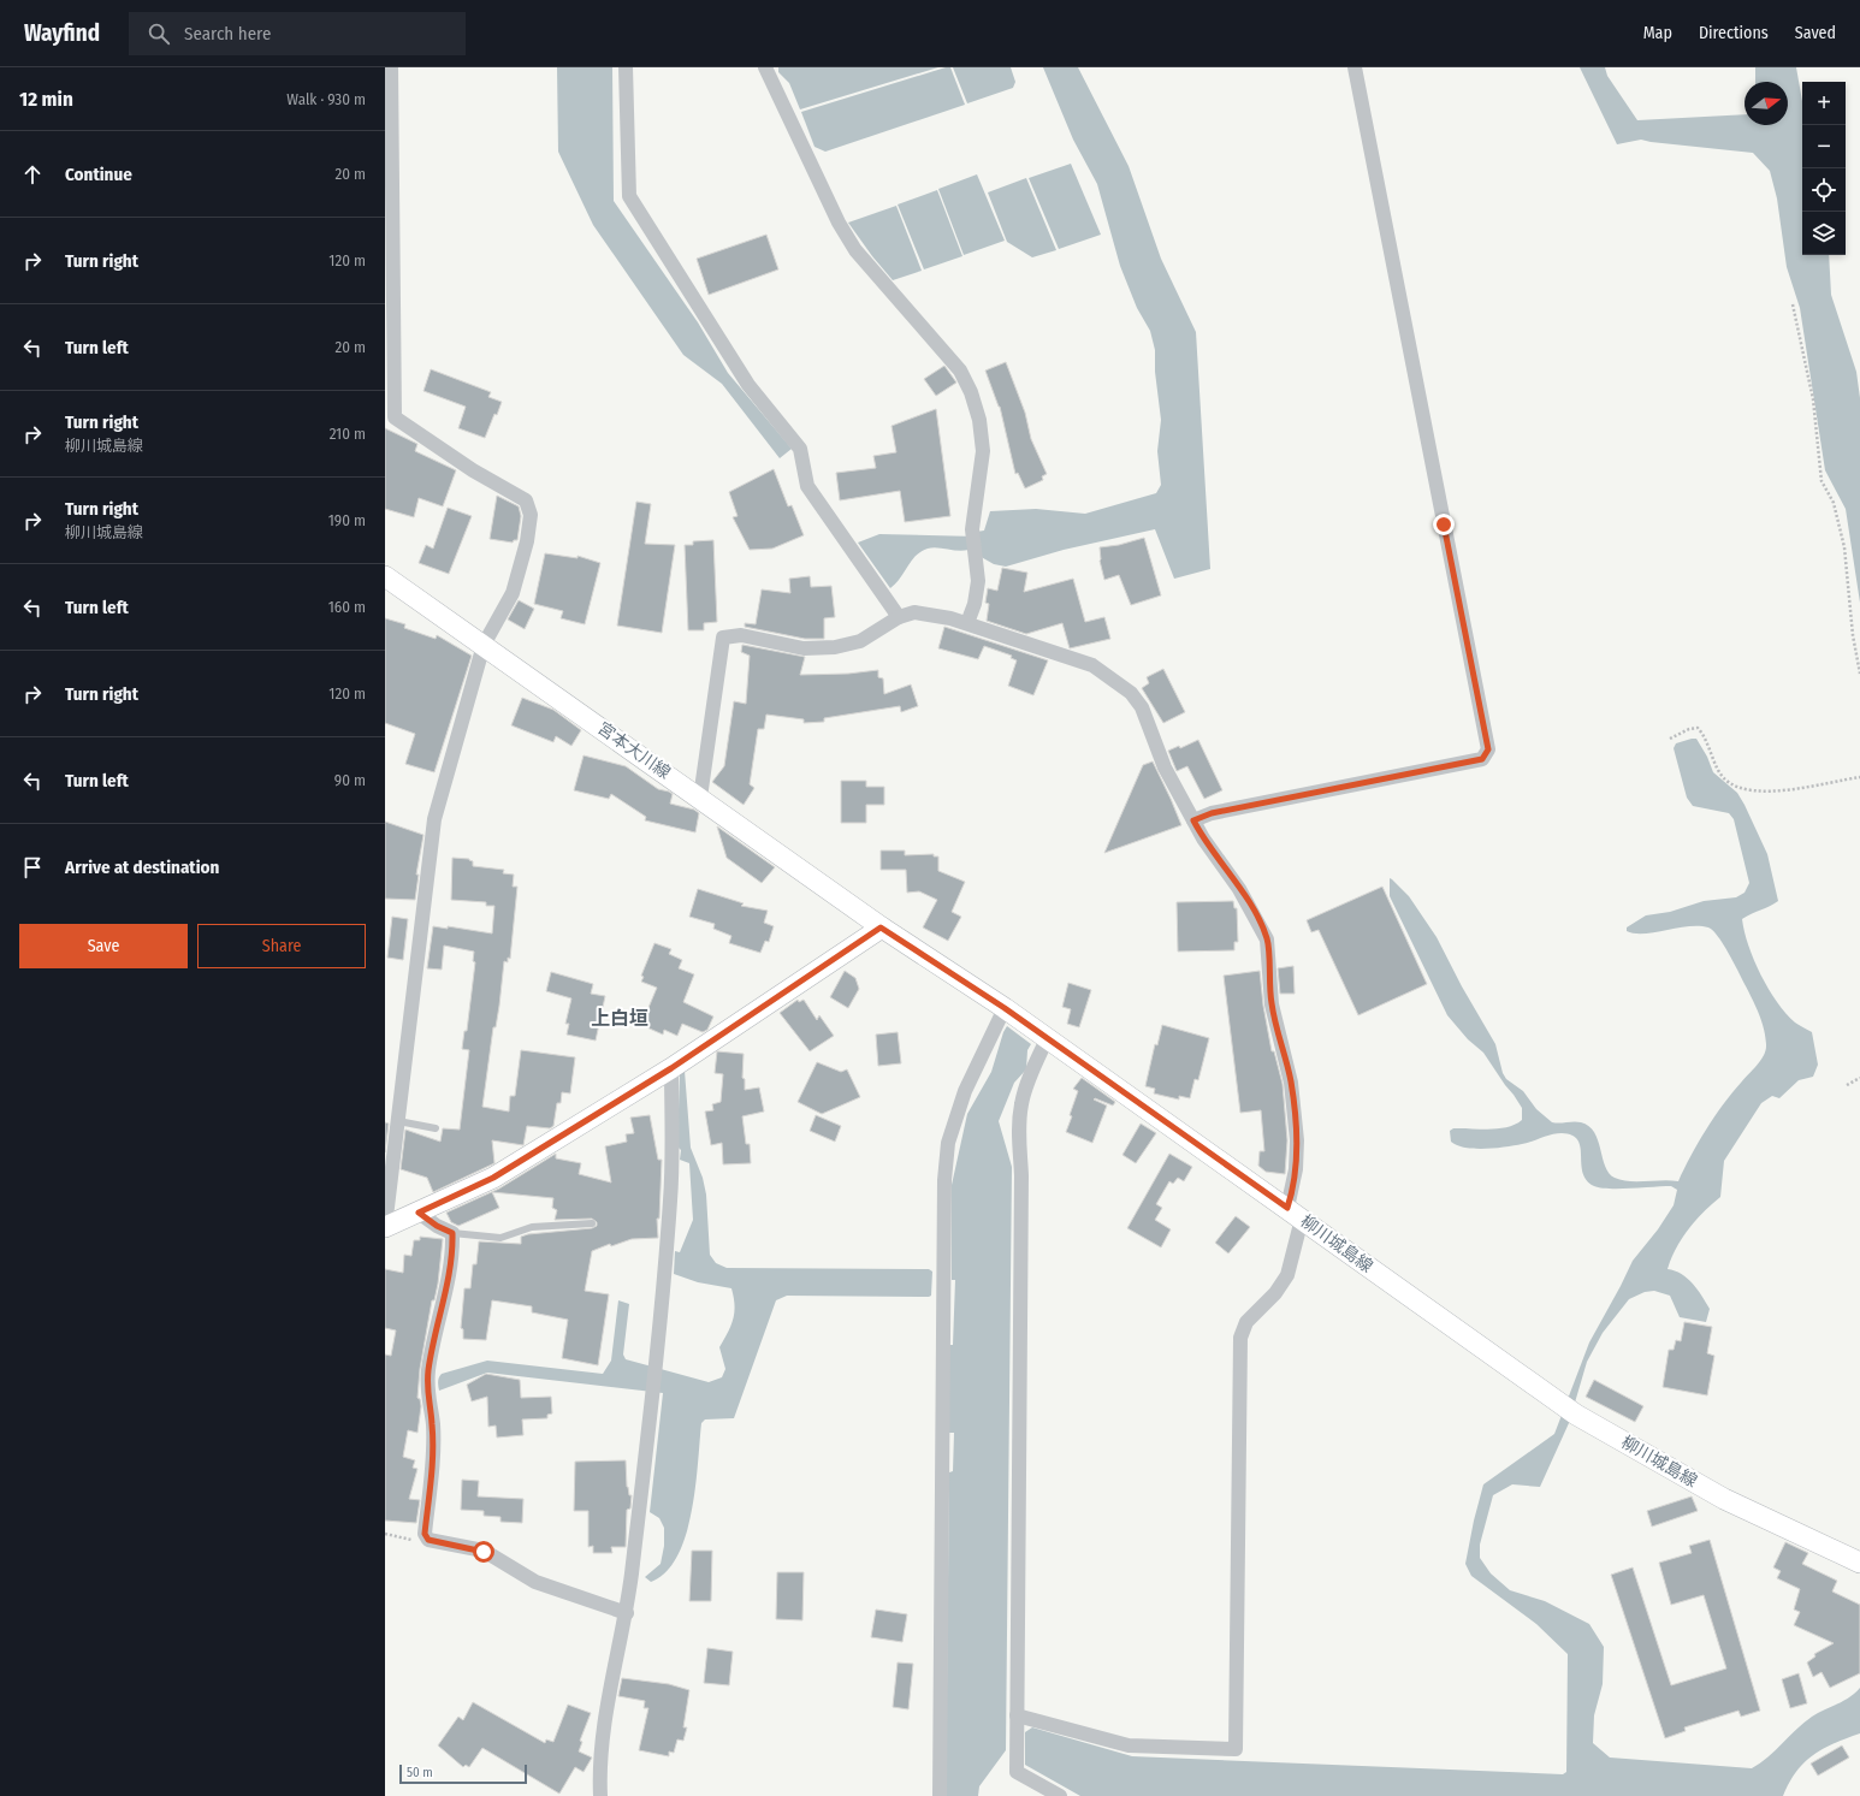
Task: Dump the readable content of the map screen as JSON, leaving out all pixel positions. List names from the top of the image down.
{
  "streets": {
    "main road": ["宮本大川線", "柳川城島線"]
  },
  "crossings": [
    ["宮本大川線", "柳川城島線"]
  ],
  "districts": ["上白垣"],
  "scale_bar": "50 m",
  "north": "right",
  "page": {
    "header": "Wayfind",
    "search": "Search here",
    "nav": ["Map", "Directions", "Saved"],
    "heading": ["12 min", "Walk · 930 m"],
    "map_buttons": ["+", "−"],
    "list": [
      ["Continue", "20 m"],
      ["Turn right", "120 m"],
      ["Turn left", "20 m"],
      ["Turn right", "柳川城島線", "210 m"],
      ["Turn right", "柳川城島線", "190 m"],
      ["Turn left", "160 m"],
      ["Turn right", "120 m"],
      ["Turn left", "90 m"],
      "Arrive at destination"
    ],
    "buttons": ["Save", "Share"],
    "scale": "50 m"
  }
}
